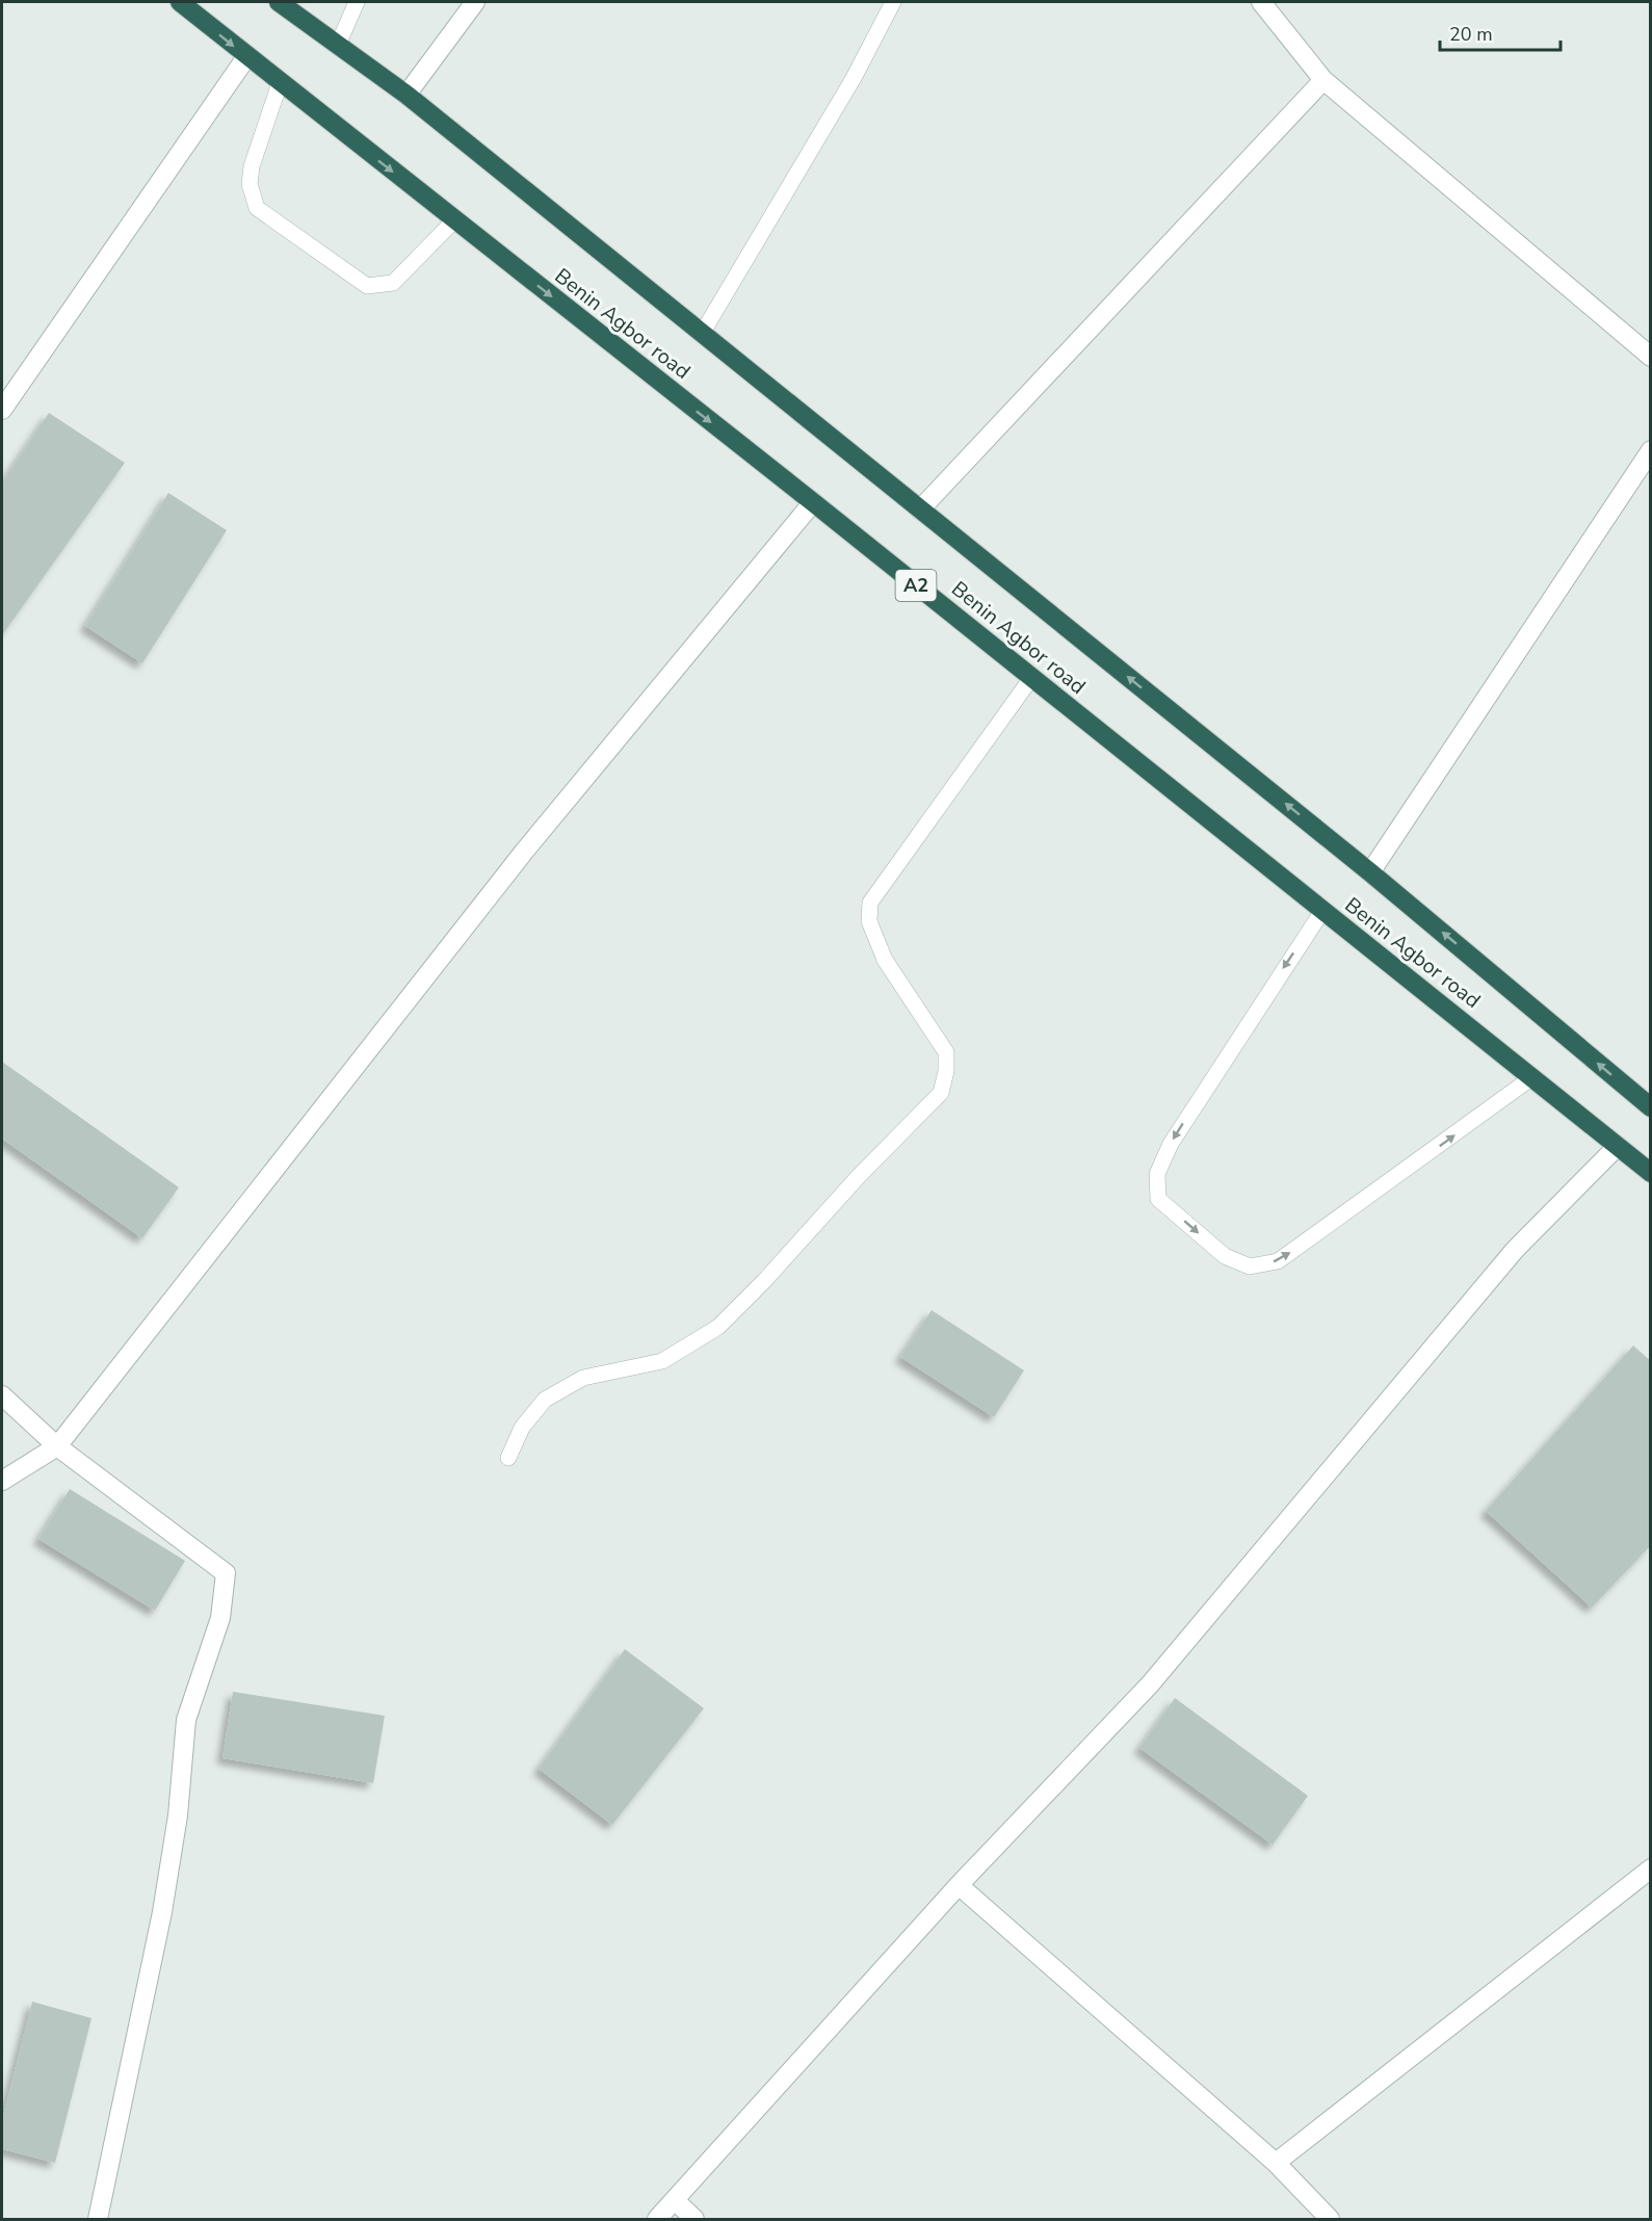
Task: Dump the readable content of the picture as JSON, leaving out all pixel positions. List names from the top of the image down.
{
  "streets": {
    "highway": ["Benin Agbor road", "A2"]
  },
  "scale_bar": "20 m"
}
